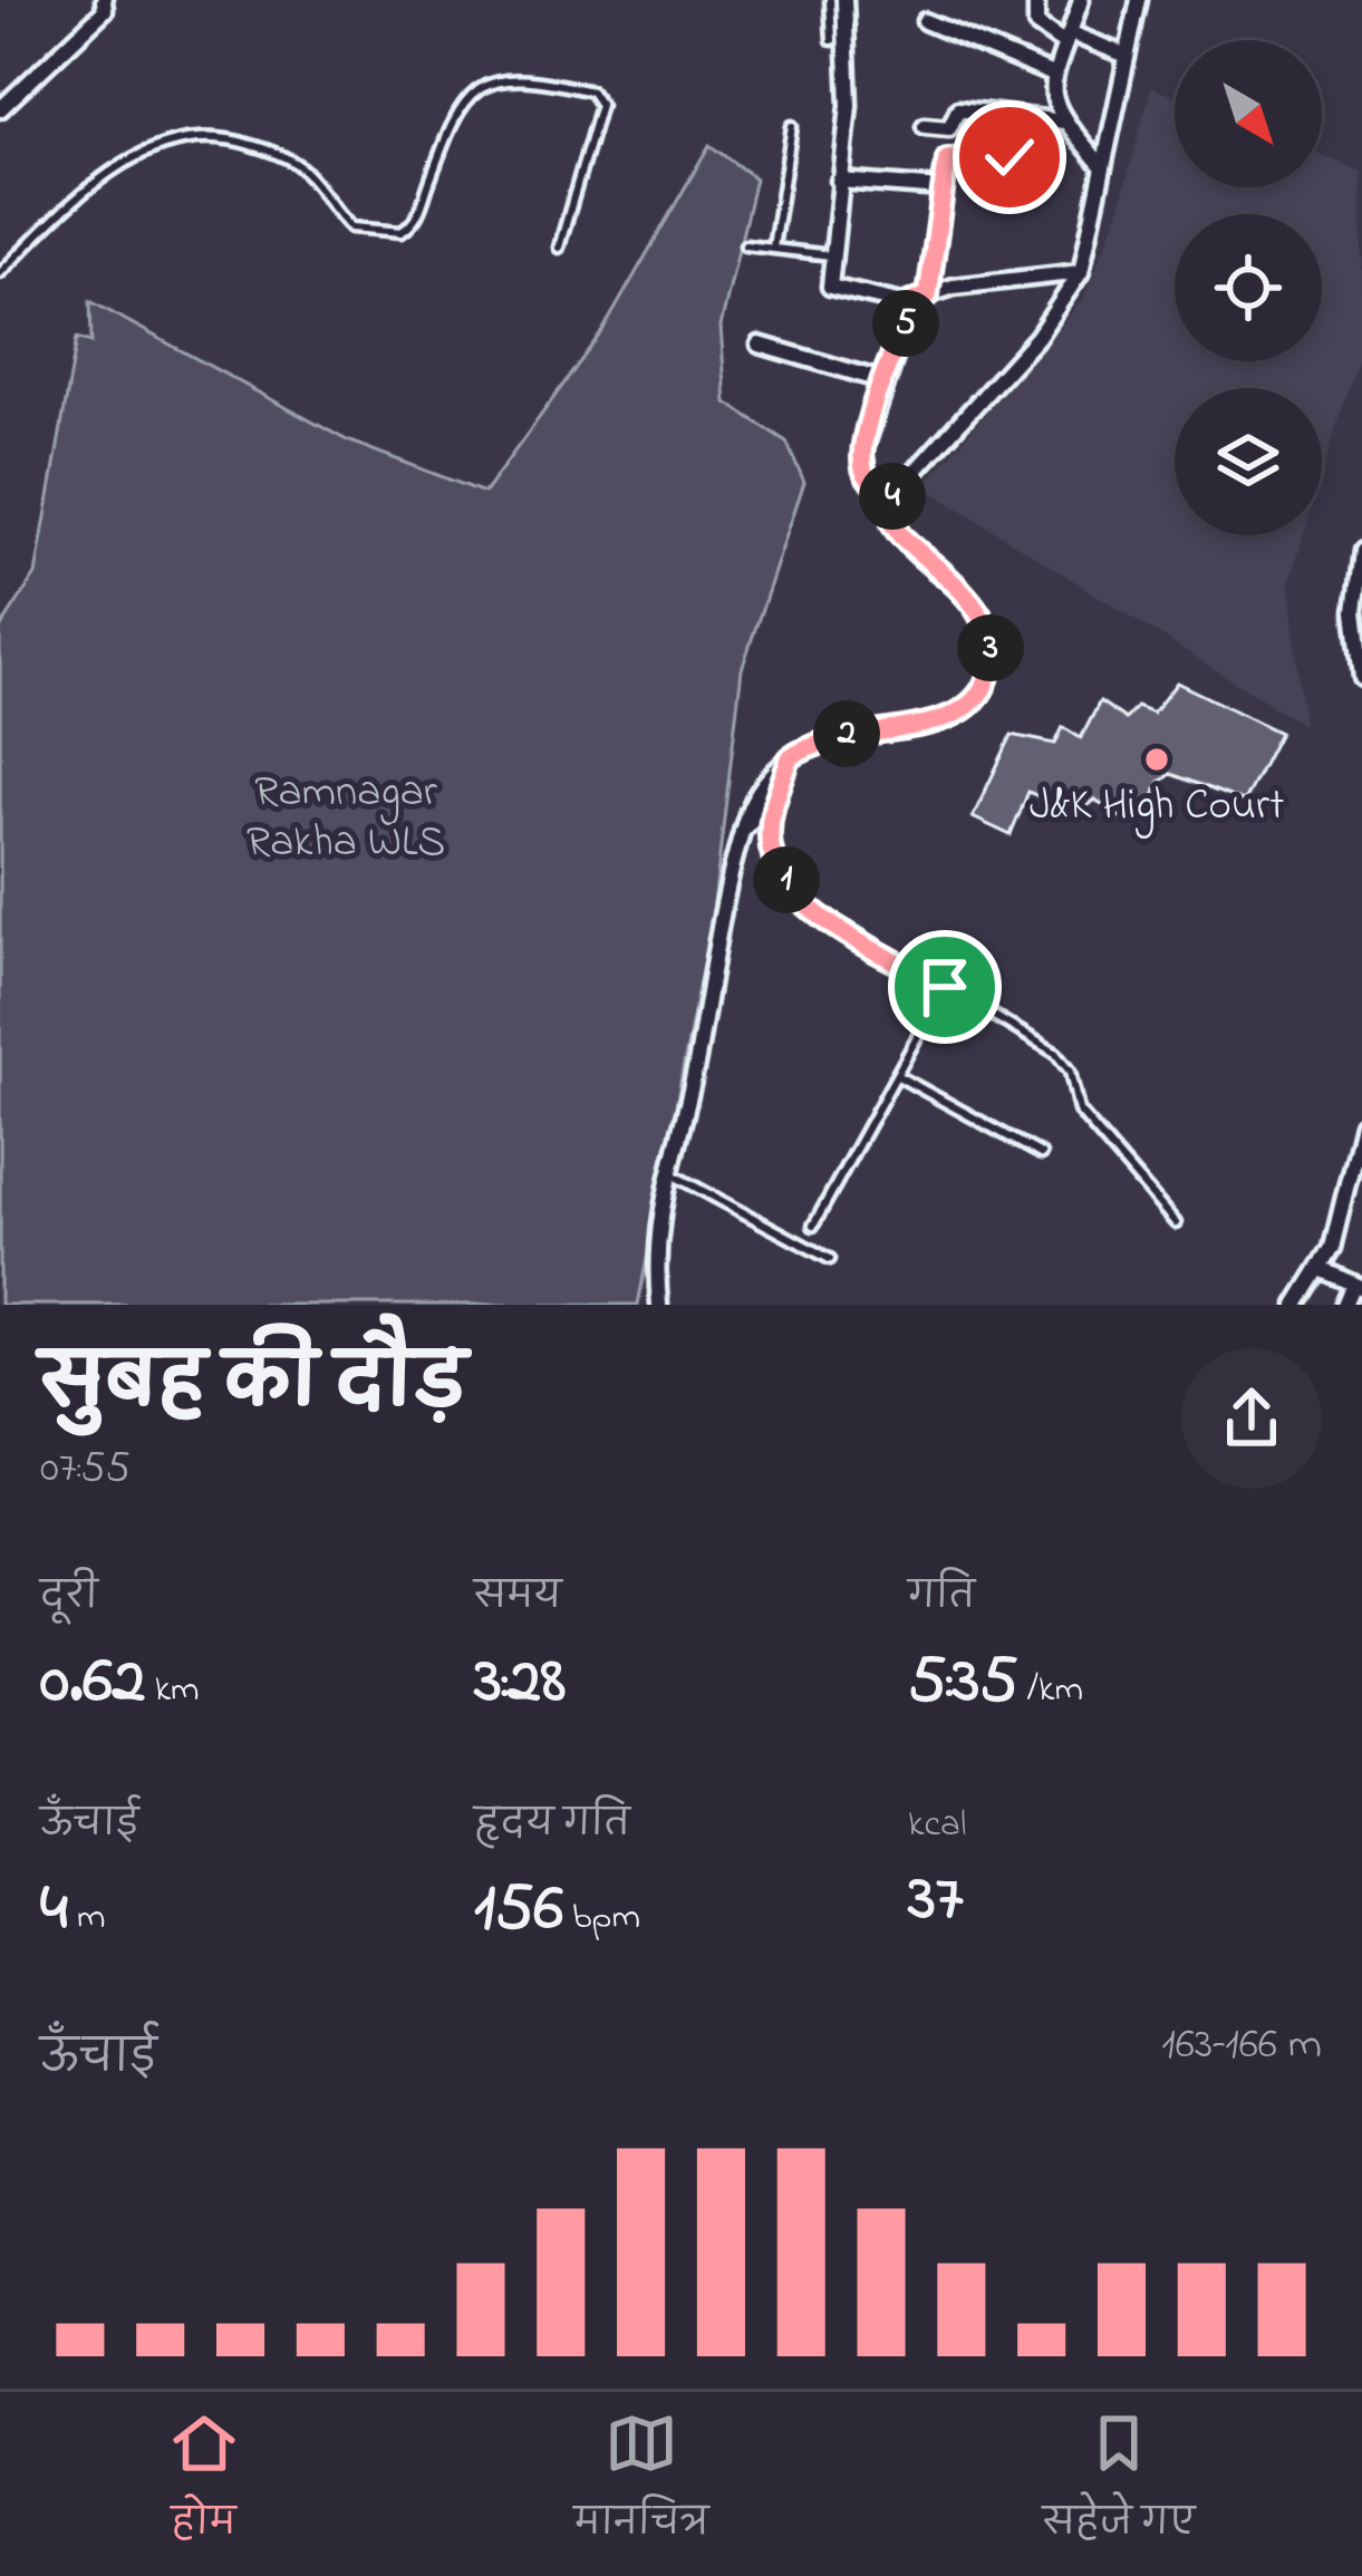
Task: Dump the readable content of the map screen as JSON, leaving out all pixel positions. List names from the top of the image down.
{
  "parks": ["Ramnagar Rakha WLS"],
  "places": ["J&K High Court"],
  "north": "bottom right",
  "page": {
    "pins": [
      "5",
      "4",
      "3",
      "2",
      "1"
    ],
    "heading": ["सुबह की दौड़", "07:55"],
    "stats": [
      ["दूरी", "0.62 km"],
      ["समय", "3:28"],
      ["गति", "5:35 /km"],
      ["ऊँचाई", "4 m"],
      ["हृदय गति", "156 bpm"],
      ["kcal", "37"]
    ],
    "chart": ["ऊँचाई", "163–166 m"],
    "tabs": ["होम", "मानचित्र", "सहेजे गए"]
  }
}
